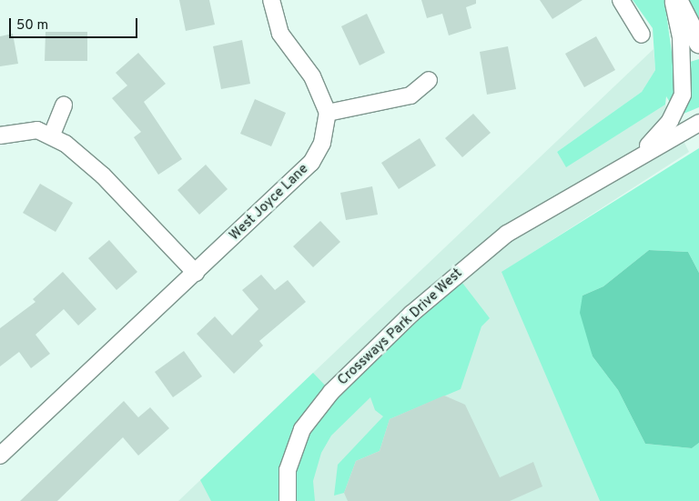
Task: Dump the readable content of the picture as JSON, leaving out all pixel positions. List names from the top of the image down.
{
  "streets": {
    "street": ["West Joyce Lane", "Crossways Park Drive West"]
  },
  "scale_bar": "50 m"
}
